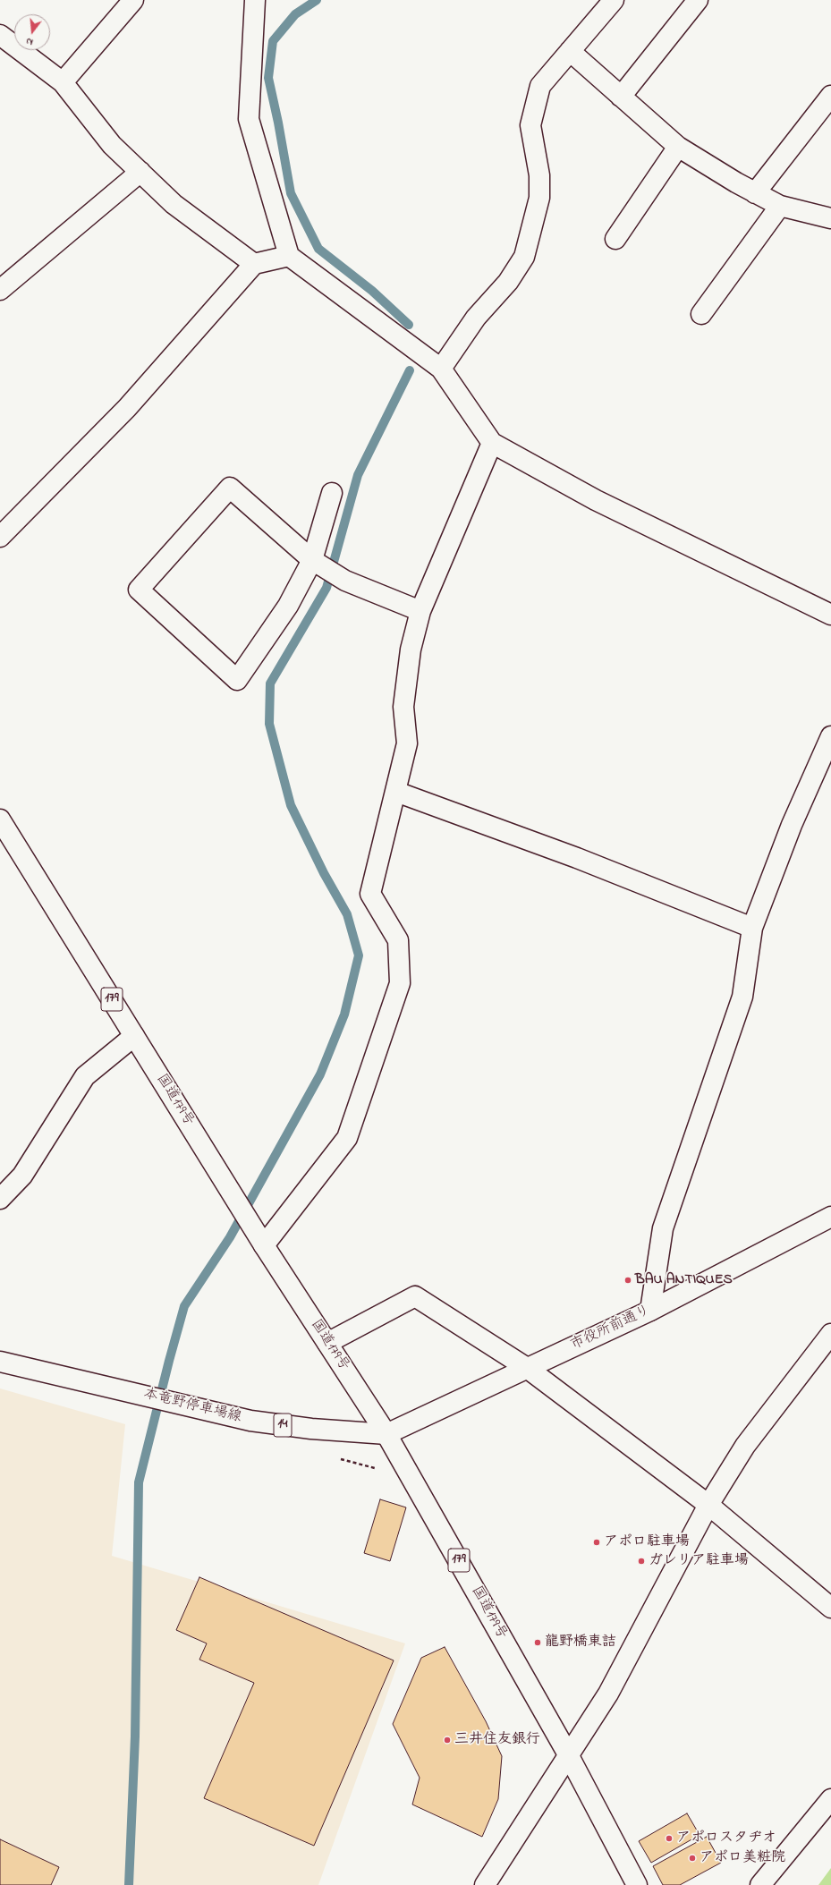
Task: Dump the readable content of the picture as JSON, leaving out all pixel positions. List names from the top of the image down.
{
  "streets": {
    "main road": [
      "179",
      "国道179号",
      "市役所前通り",
      "本竜野停車場線",
      "14"
    ]
  },
  "crossings": [
    ["国道179号", "市役所前通り"],
    ["国道179号", "本竜野停車場線"],
    ["市役所前通り", "本竜野停車場線"]
  ],
  "places": [
    "BAU ANTIQUES",
    "アポロ駐車場",
    "ガレリア駐車場",
    "龍野橋東詰",
    "三井住友銀行",
    "アポロスタヂオ",
    "アポロ美粧院"
  ],
  "north": "bottom"
}
